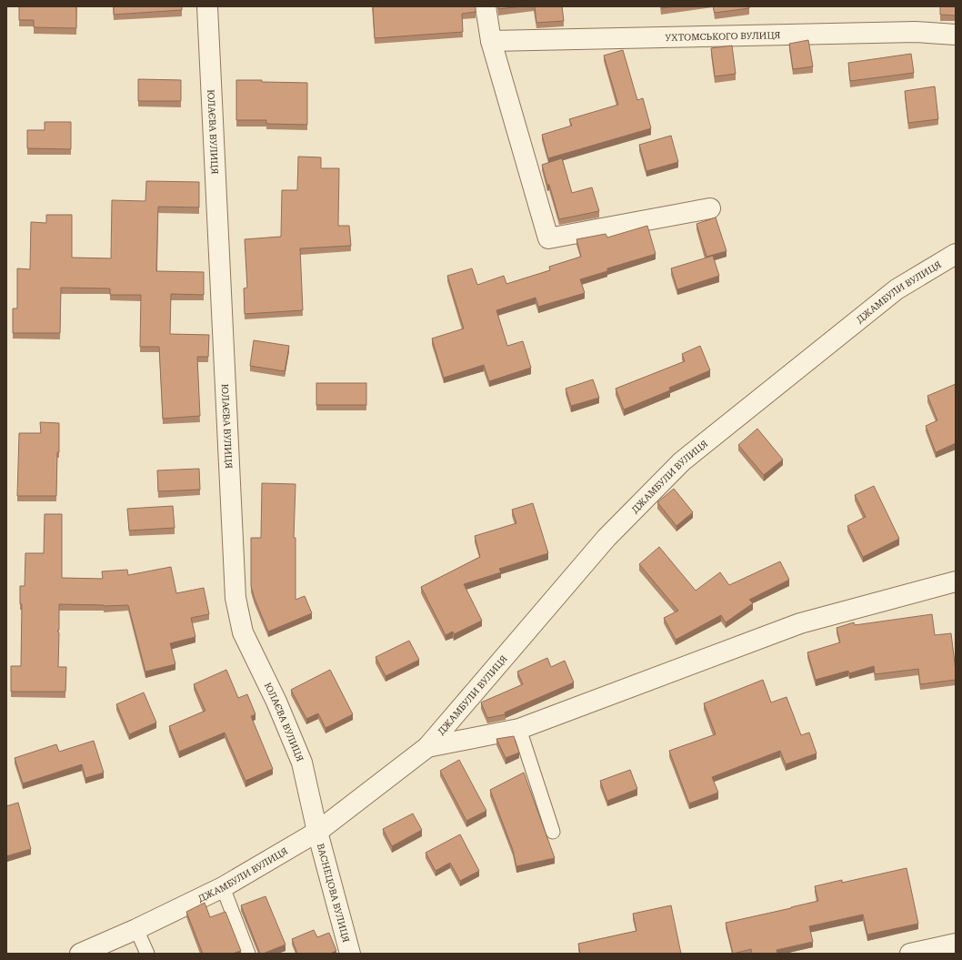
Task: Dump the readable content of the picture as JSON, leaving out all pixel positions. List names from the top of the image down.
{
  "streets": {
    "street": [
      "УХТОМСЬКОГО ВУЛИЦЯ",
      "ЮЛАЄВА ВУЛИЦЯ",
      "ДЖАМБУЛИ ВУЛИЦЯ",
      "ВАСНЕЦОВА ВУЛИЦЯ"
    ]
  },
  "crossings": [
    ["ЮЛАЄВА ВУЛИЦЯ", "ДЖАМБУЛИ ВУЛИЦЯ"],
    ["ЮЛАЄВА ВУЛИЦЯ", "ВАСНЕЦОВА ВУЛИЦЯ"],
    ["ДЖАМБУЛИ ВУЛИЦЯ", "ВАСНЕЦОВА ВУЛИЦЯ"]
  ]
}
